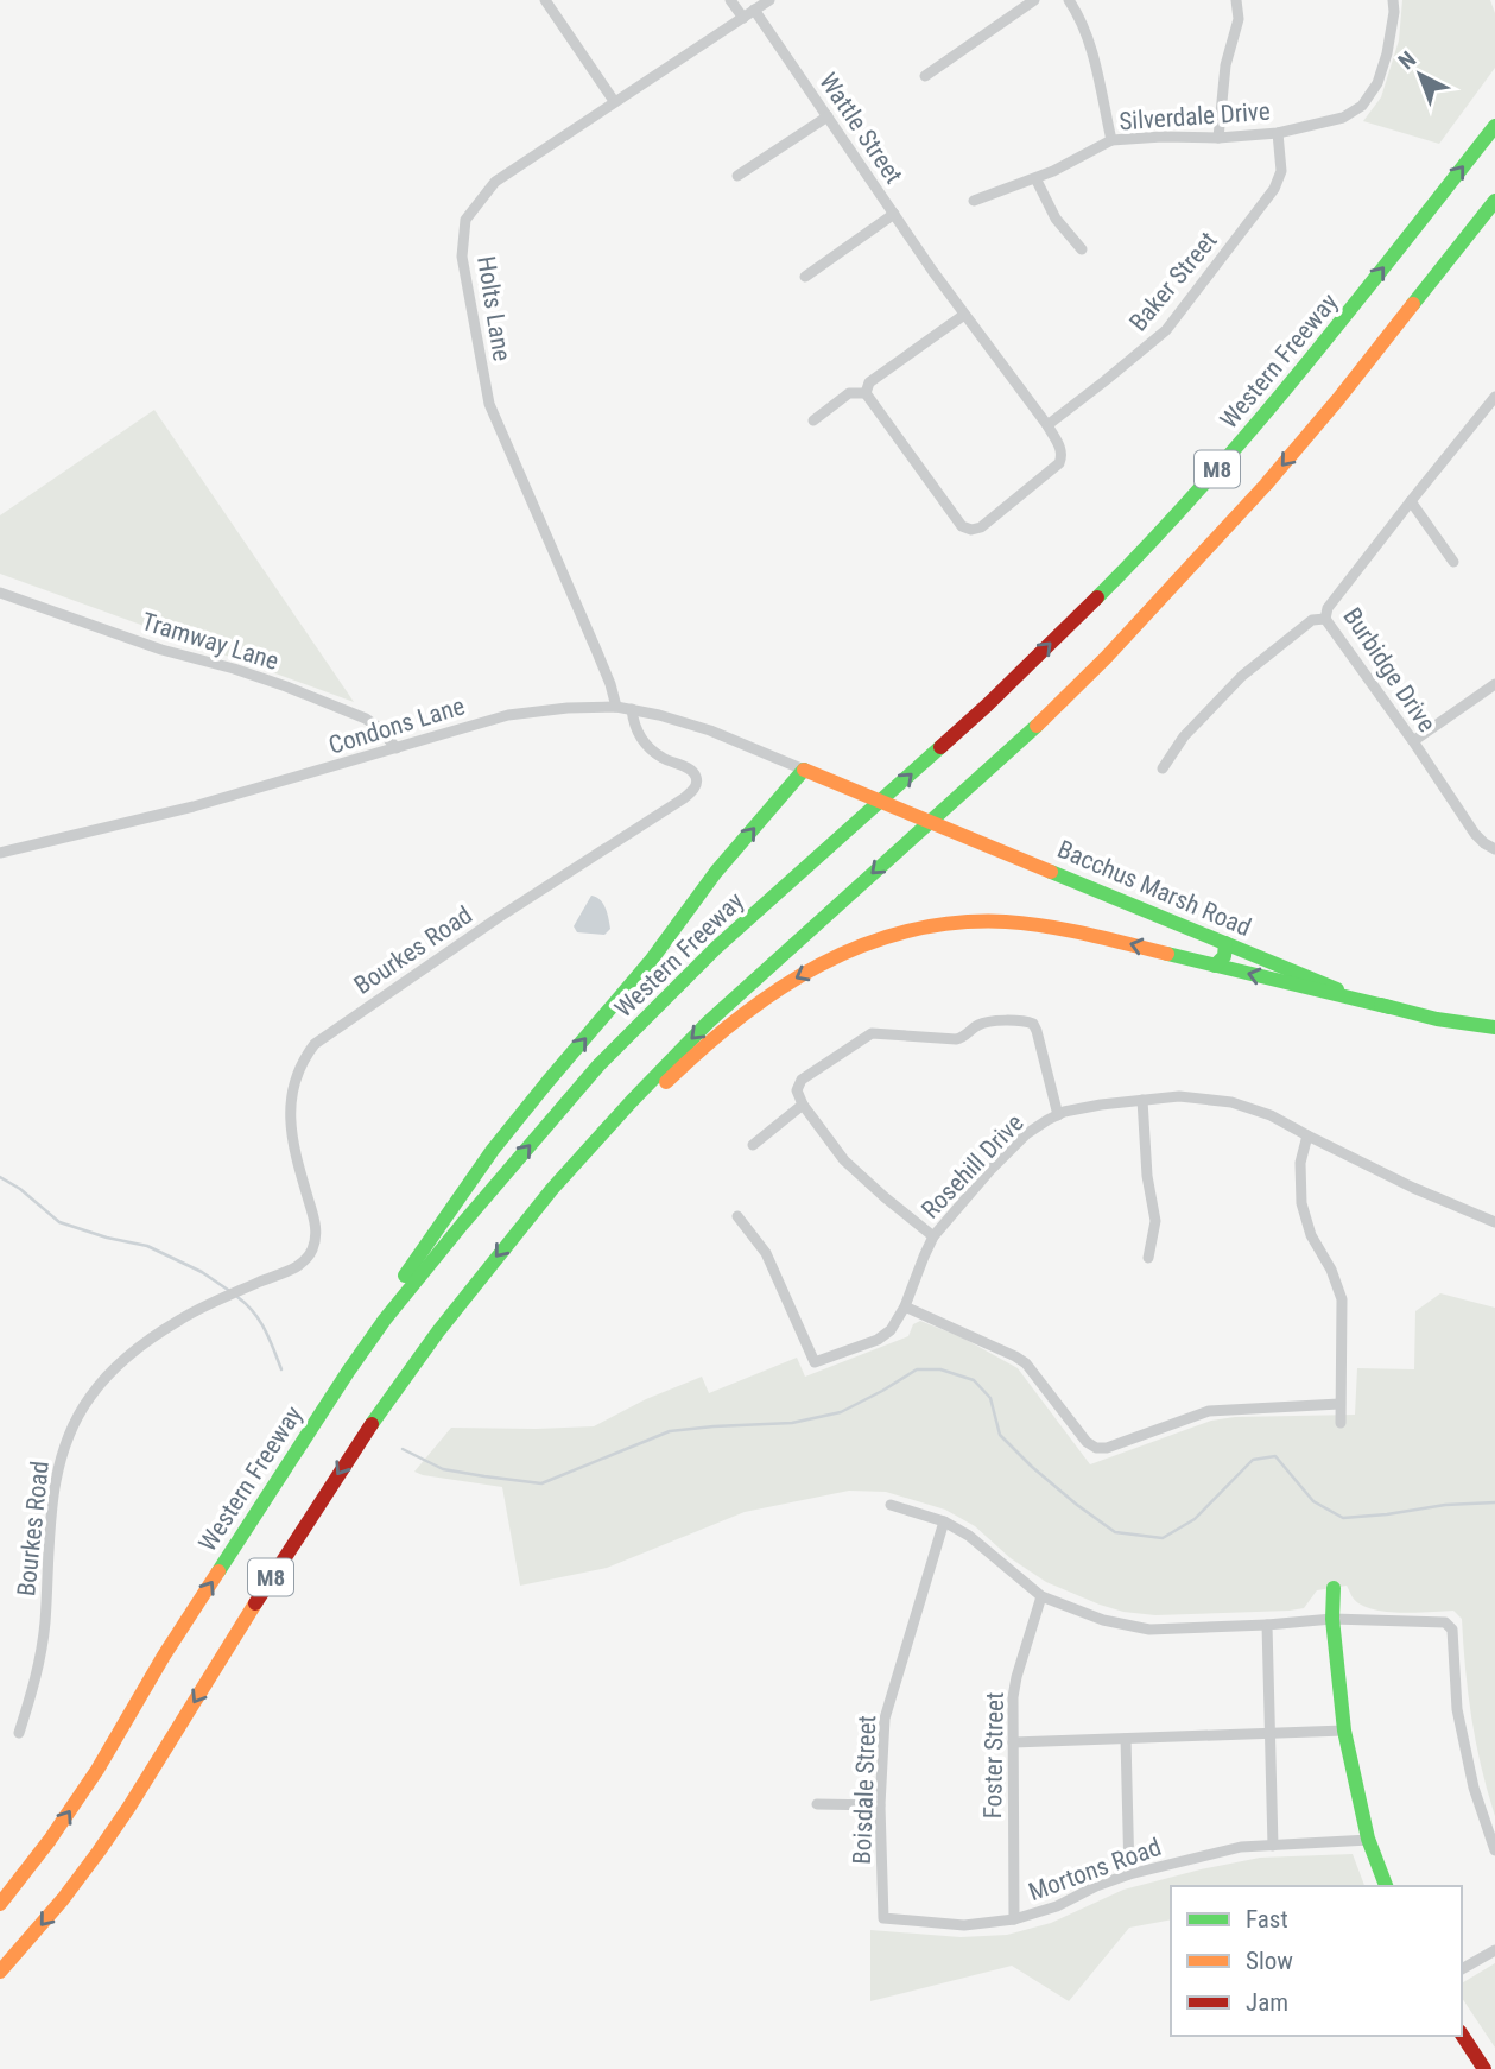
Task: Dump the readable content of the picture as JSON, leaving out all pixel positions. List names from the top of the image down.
{
  "streets": {
    "main road": ["Western Freeway", "M8", "Bacchus Marsh Road"],
    "street": [
      "Silverdale Drive",
      "Wattle Street",
      "Baker Street",
      "Holts Lane",
      "Tramway Lane",
      "Burbidge Drive",
      "Condons Lane",
      "Bourkes Road",
      "Rosehill Drive",
      "Foster Street",
      "Boisdale Street",
      "Mortons Road"
    ]
  },
  "crossings": [
    ["Silverdale Drive", "Baker Street"],
    ["Wattle Street", "Baker Street"],
    ["Wattle Street", "Holts Lane"],
    ["Holts Lane", "Condons Lane"],
    ["Tramway Lane", "Condons Lane"],
    ["Condons Lane", "Bacchus Marsh Road"],
    ["Condons Lane", "Bourkes Road"],
    ["Foster Street", "Mortons Road"],
    ["Boisdale Street", "Mortons Road"]
  ],
  "legend": ["Fast", "Slow", "Jam"],
  "north": "top left"
}
